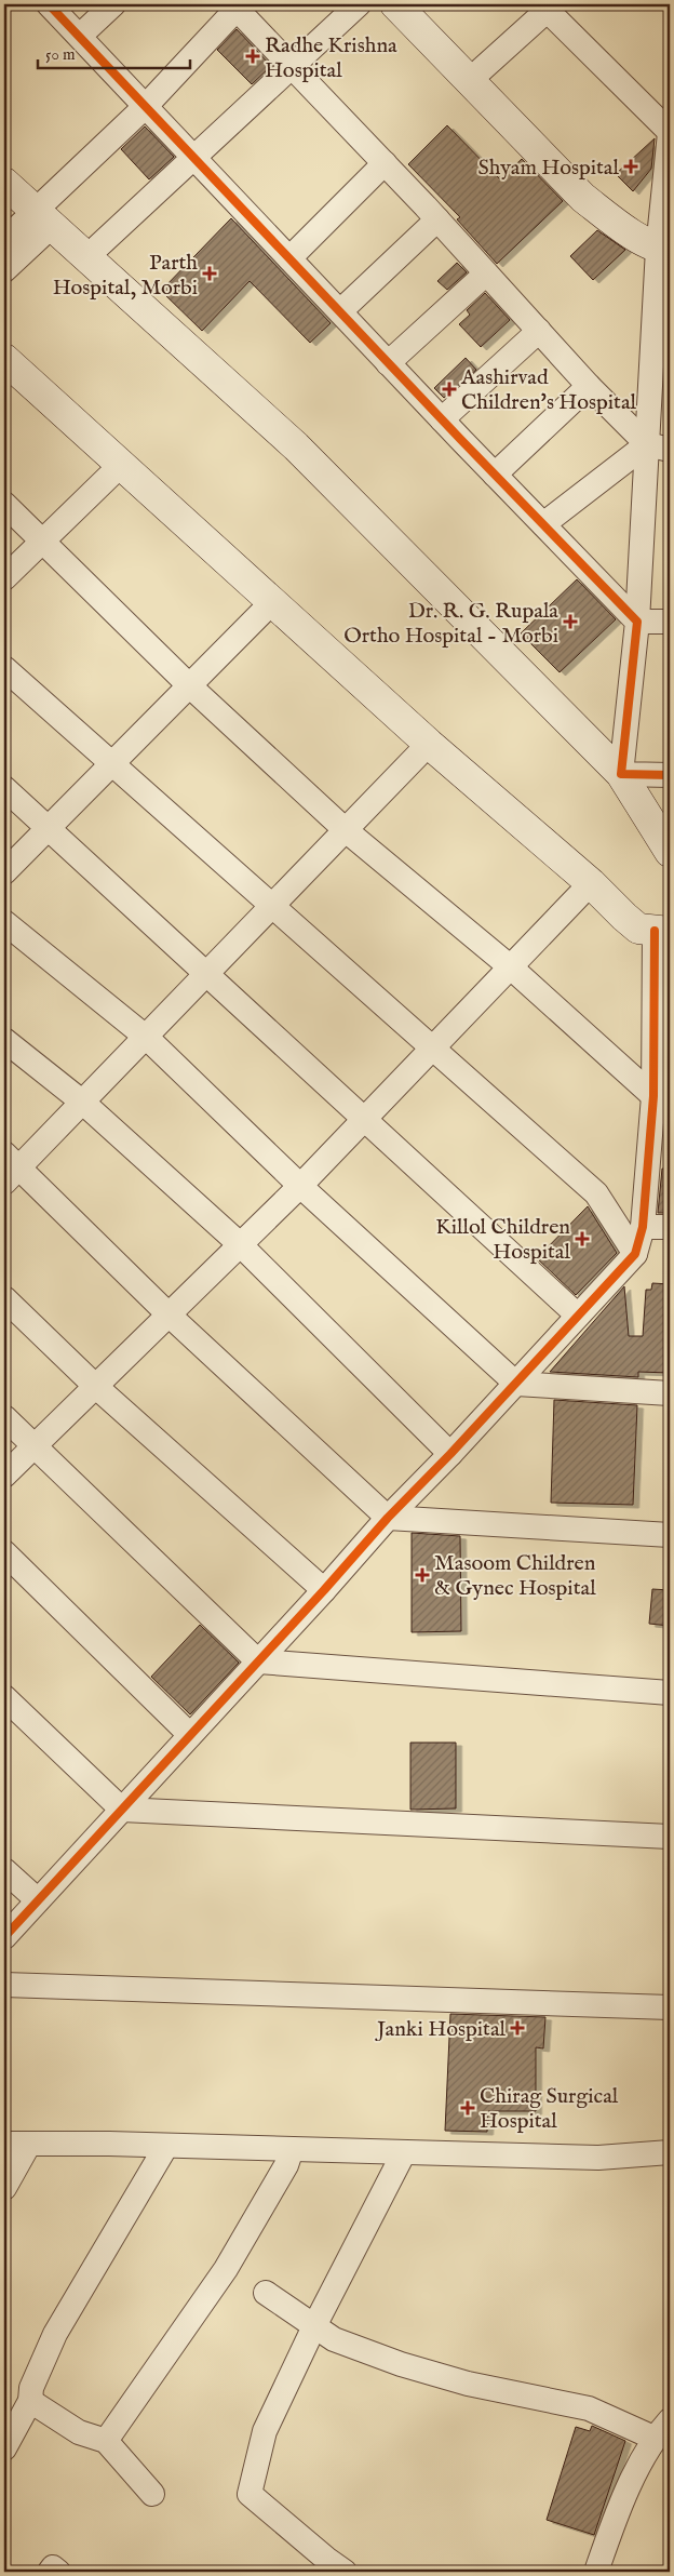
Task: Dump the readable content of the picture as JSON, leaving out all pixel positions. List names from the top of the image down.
{
  "places": {
    "health": [
      "Radhe Krishna Hospital",
      "Shyam Hospital",
      "Parth Hospital, Morbi",
      "Aashirvad Children's Hospital",
      "Dr. R. G. Rupala Ortho Hospital - Morbi",
      "Killol Children Hospital",
      "Masoom Children & Gynec Hospital",
      "Janki Hospital",
      "Chirag Surgical Hospital"
    ]
  },
  "scale_bar": "50 m"
}
